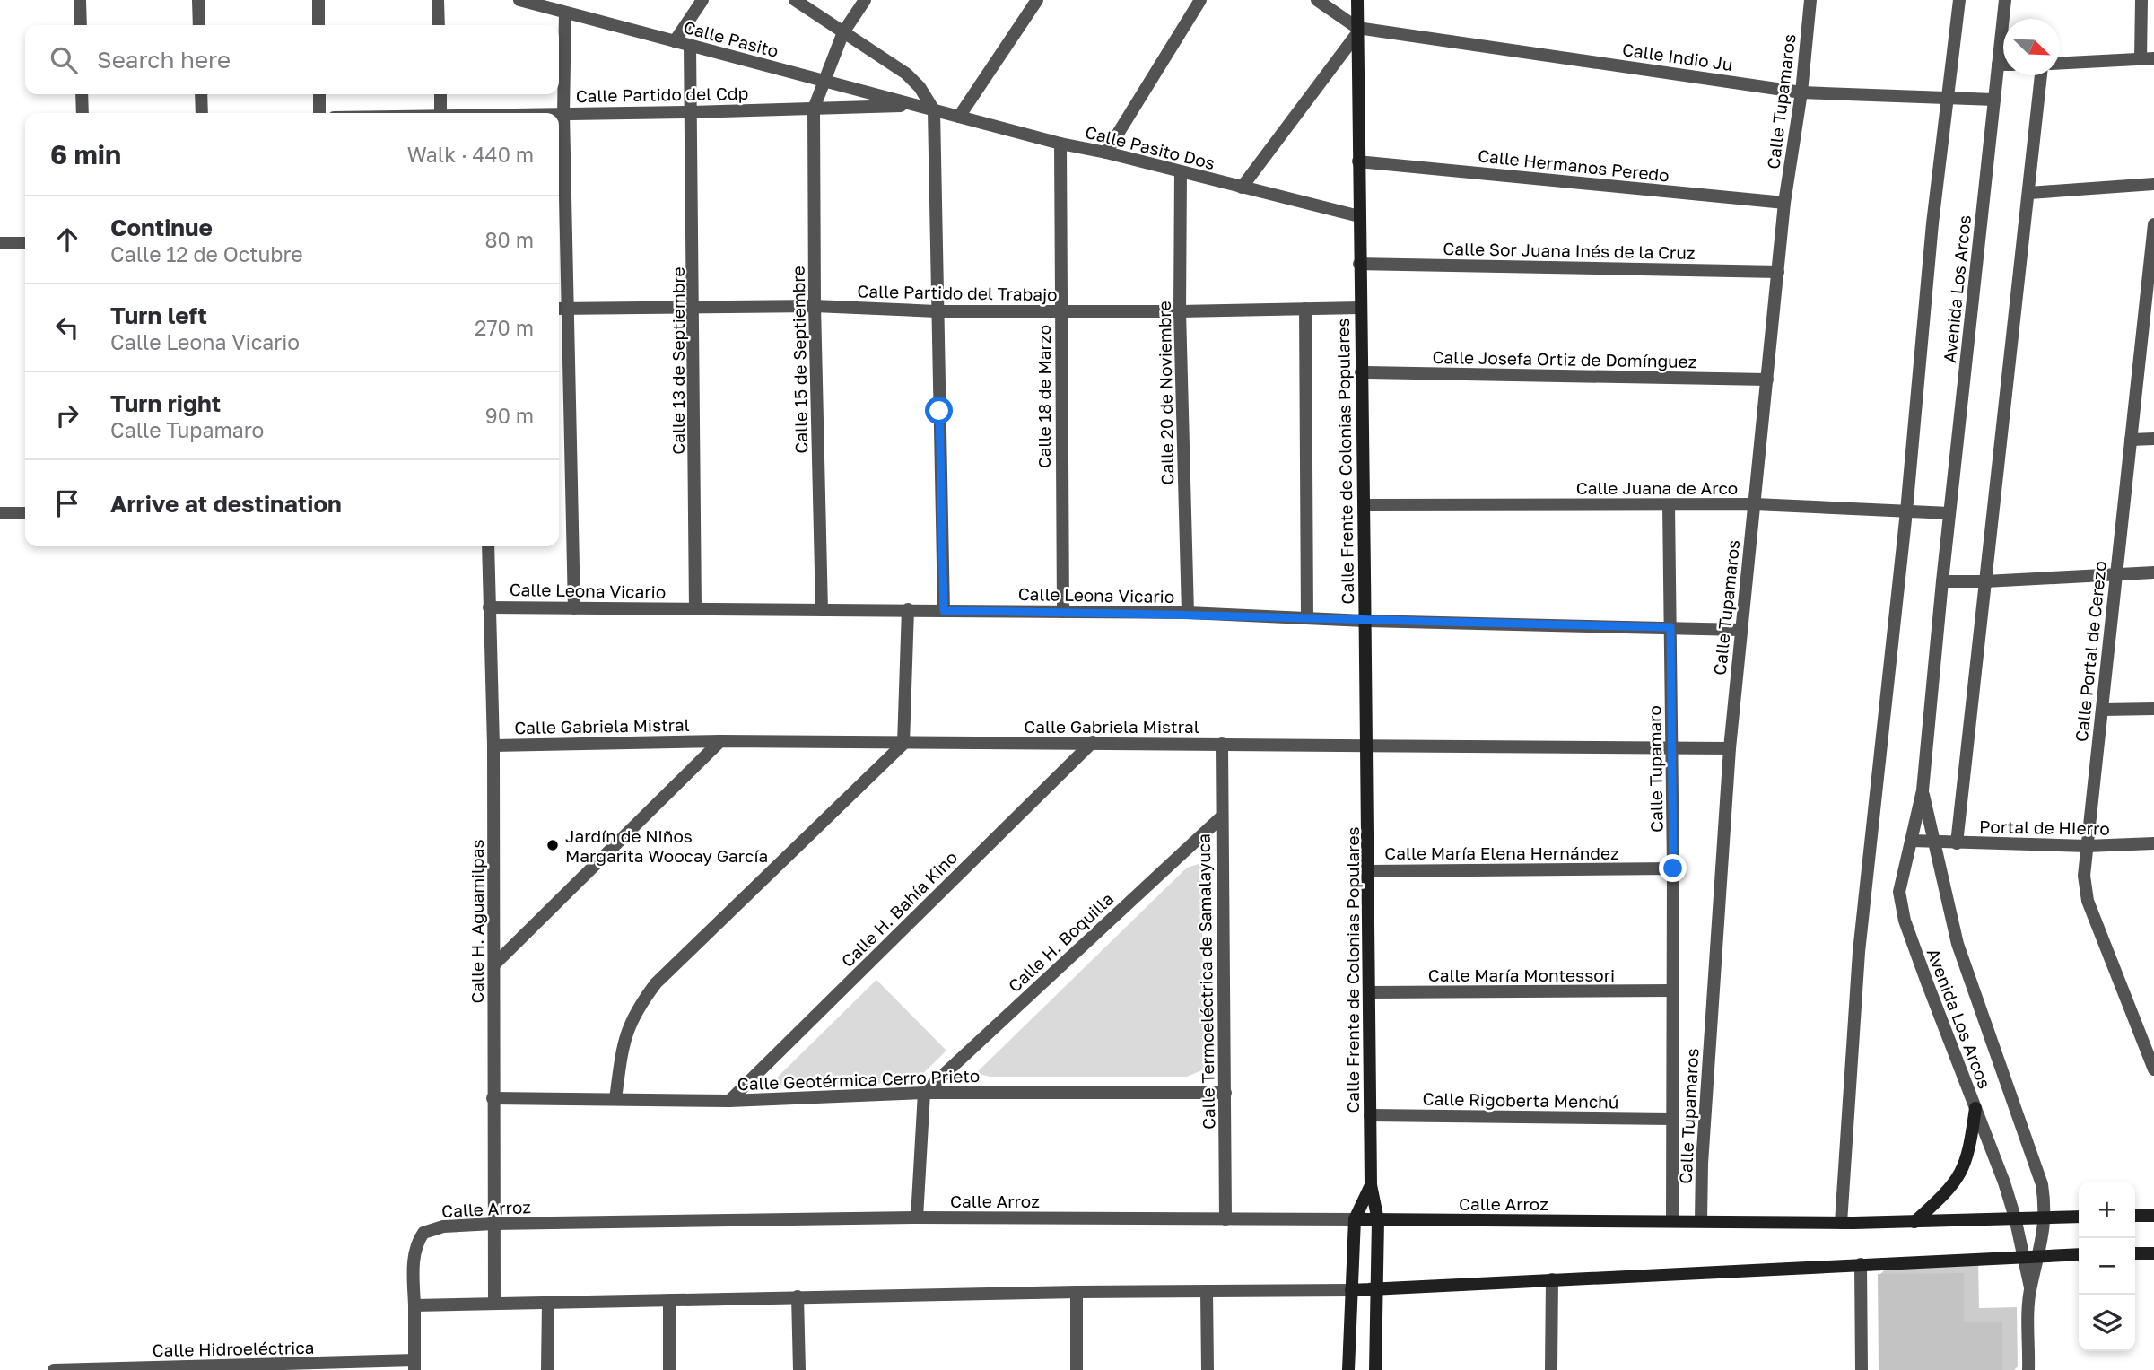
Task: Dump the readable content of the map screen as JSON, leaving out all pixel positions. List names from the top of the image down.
{
  "streets": {
    "main road": ["Calle Frente de Colonias Populares", "Calle Arroz"],
    "street": [
      "Calle Pasito",
      "Calle Indio Ju",
      "Calle Partido del Cdp",
      "Calle Tupamaros",
      "Calle Pasito Dos",
      "Calle Hermanos Peredo",
      "Calle Sor Juana Inés de la Cruz",
      "Avenida Los Arcos",
      "Calle Partido del Trabajo",
      "Calle Josefa Ortiz de Domínguez",
      "Calle 15 de Septiembre",
      "Calle 13 de Septiembre",
      "Calle 20 de Noviembre",
      "Calle 18 de Marzo",
      "Calle Juana de Arco",
      "Calle Leona Vicario",
      "Calle Portal de Cerezo",
      "Calle Gabriela Mistral",
      "Calle Tupamaro",
      "Portal de HIerro",
      "Calle María Elena Hernández",
      "Calle H. Bahía Kino",
      "Calle H. Aguamilpas",
      "Calle H. Boquilla",
      "Calle María Montessori",
      "Calle Termoeléctrica de Samalayuca",
      "Calle Geotérmica Cerro Prieto",
      "Calle Rigoberta Menchú",
      "Calle Hidroeléctrica"
    ]
  },
  "crossings": [
    ["Calle Pasito", "Calle Partido del Cdp"],
    ["Calle Pasito", "Calle Pasito Dos"],
    ["Calle Pasito", "Calle 15 de Septiembre"],
    ["Calle Pasito", "Calle 13 de Septiembre"],
    ["Calle Indio Ju", "Calle Tupamaros"],
    ["Calle Indio Ju", "Avenida Los Arcos"],
    ["Calle Indio Ju", "Calle Frente de Colonias Populares"],
    ["Calle Partido del Cdp", "Calle 15 de Septiembre"],
    ["Calle Partido del Cdp", "Calle 13 de Septiembre"],
    ["Calle Tupamaros", "Calle Hermanos Peredo"],
    ["Calle Tupamaros", "Calle Sor Juana Inés de la Cruz"],
    ["Calle Tupamaros", "Calle Josefa Ortiz de Domínguez"],
    ["Calle Tupamaros", "Calle Juana de Arco"],
    ["Calle Tupamaros", "Calle Leona Vicario"],
    ["Calle Tupamaros", "Calle Gabriela Mistral"],
    ["Calle Tupamaros", "Calle Arroz"],
    ["Calle Pasito Dos", "Calle 20 de Noviembre"],
    ["Calle Pasito Dos", "Calle 18 de Marzo"],
    ["Calle Pasito Dos", "Calle Frente de Colonias Populares"],
    ["Calle Hermanos Peredo", "Calle Frente de Colonias Populares"],
    ["Calle Sor Juana Inés de la Cruz", "Calle Frente de Colonias Populares"],
    ["Avenida Los Arcos", "Calle Juana de Arco"],
    ["Avenida Los Arcos", "Portal de HIerro"],
    ["Avenida Los Arcos", "Calle Arroz"],
    ["Calle Partido del Trabajo", "Calle 15 de Septiembre"],
    ["Calle Partido del Trabajo", "Calle 13 de Septiembre"],
    ["Calle Partido del Trabajo", "Calle 20 de Noviembre"],
    ["Calle Partido del Trabajo", "Calle 18 de Marzo"],
    ["Calle Partido del Trabajo", "Calle Frente de Colonias Populares"],
    ["Calle Josefa Ortiz de Domínguez", "Calle Frente de Colonias Populares"],
    ["Calle 15 de Septiembre", "Calle Leona Vicario"],
    ["Calle 13 de Septiembre", "Calle Leona Vicario"],
    ["Calle 20 de Noviembre", "Calle Leona Vicario"],
    ["Calle 18 de Marzo", "Calle Leona Vicario"],
    ["Calle Frente de Colonias Populares", "Calle Juana de Arco"],
    ["Calle Frente de Colonias Populares", "Calle Leona Vicario"],
    ["Calle Frente de Colonias Populares", "Calle Gabriela Mistral"],
    ["Calle Frente de Colonias Populares", "Calle María Elena Hernández"],
    ["Calle Frente de Colonias Populares", "Calle María Montessori"],
    ["Calle Frente de Colonias Populares", "Calle Rigoberta Menchú"],
    ["Calle Frente de Colonias Populares", "Calle Arroz"],
    ["Calle Juana de Arco", "Calle Tupamaro"],
    ["Calle Leona Vicario", "Calle Tupamaro"],
    ["Calle Leona Vicario", "Calle H. Aguamilpas"],
    ["Calle Portal de Cerezo", "Portal de HIerro"],
    ["Calle Gabriela Mistral", "Calle Tupamaro"],
    ["Calle Gabriela Mistral", "Calle H. Bahía Kino"],
    ["Calle Gabriela Mistral", "Calle H. Aguamilpas"],
    ["Calle Gabriela Mistral", "Calle Termoeléctrica de Samalayuca"],
    ["Calle Tupamaro", "Calle María Elena Hernández"],
    ["Calle Tupamaro", "Calle María Montessori"],
    ["Calle Tupamaro", "Calle Rigoberta Menchú"],
    ["Calle Tupamaro", "Calle Arroz"],
    ["Calle H. Bahía Kino", "Calle Geotérmica Cerro Prieto"],
    ["Calle H. Aguamilpas", "Calle Geotérmica Cerro Prieto"],
    ["Calle H. Aguamilpas", "Calle Arroz"],
    ["Calle H. Boquilla", "Calle Termoeléctrica de Samalayuca"],
    ["Calle H. Boquilla", "Calle Geotérmica Cerro Prieto"],
    ["Calle Termoeléctrica de Samalayuca", "Calle Geotérmica Cerro Prieto"],
    ["Calle Termoeléctrica de Samalayuca", "Calle Arroz"]
  ],
  "places": ["Jardín de Niños Margarita Woocay García"],
  "north": "bottom right",
  "page": {
    "search": "Search here",
    "heading": ["6 min", "Walk · 440 m"],
    "list": [
      ["Continue", "Calle 12 de Octubre", "80 m"],
      ["Turn left", "Calle Leona Vicario", "270 m"],
      ["Turn right", "Calle Tupamaro", "90 m"],
      "Arrive at destination"
    ],
    "map_buttons": ["+", "−"]
  }
}
